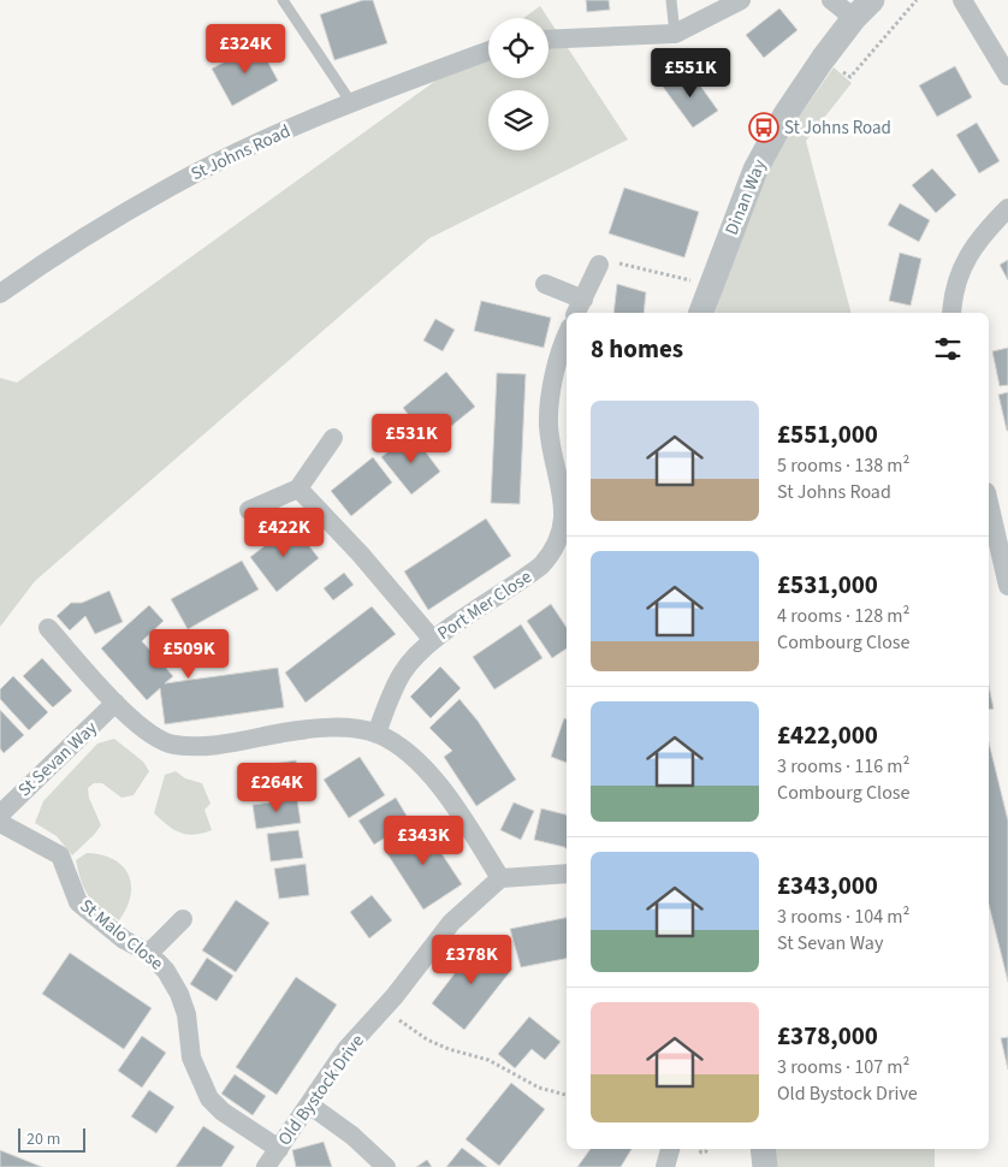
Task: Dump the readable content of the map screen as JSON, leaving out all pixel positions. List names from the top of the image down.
{
  "streets": {
    "street": [
      "St Johns Road",
      "Dinan Way",
      "Port Mer Close",
      "St Sevan Way",
      "St Malo Close",
      "Old Bystock Drive"
    ]
  },
  "crossings": [
    ["St Malo Close", "Old Bystock Drive"]
  ],
  "places": {
    "bus stop": ["St Johns Road"]
  },
  "scale_bar": "20 m",
  "page": {
    "price": [
      "£324K",
      "£551K",
      "£531K",
      "£422K",
      "£509K",
      "£264K",
      "£343K",
      "£378K"
    ],
    "heading": "8 homes",
    "list": [
      {
        "name": "£551,000",
        "note": "5 rooms · 138 m² · St Johns Road"
      },
      {
        "name": "£531,000",
        "note": "4 rooms · 128 m² · Combourg Close"
      },
      {
        "name": "£422,000",
        "note": "3 rooms · 116 m² · Combourg Close"
      },
      {
        "name": "£343,000",
        "note": "3 rooms · 104 m² · St Sevan Way"
      },
      {
        "name": "£378,000",
        "note": "3 rooms · 107 m² · Old Bystock Drive"
      }
    ],
    "scale": "20 m"
  }
}
